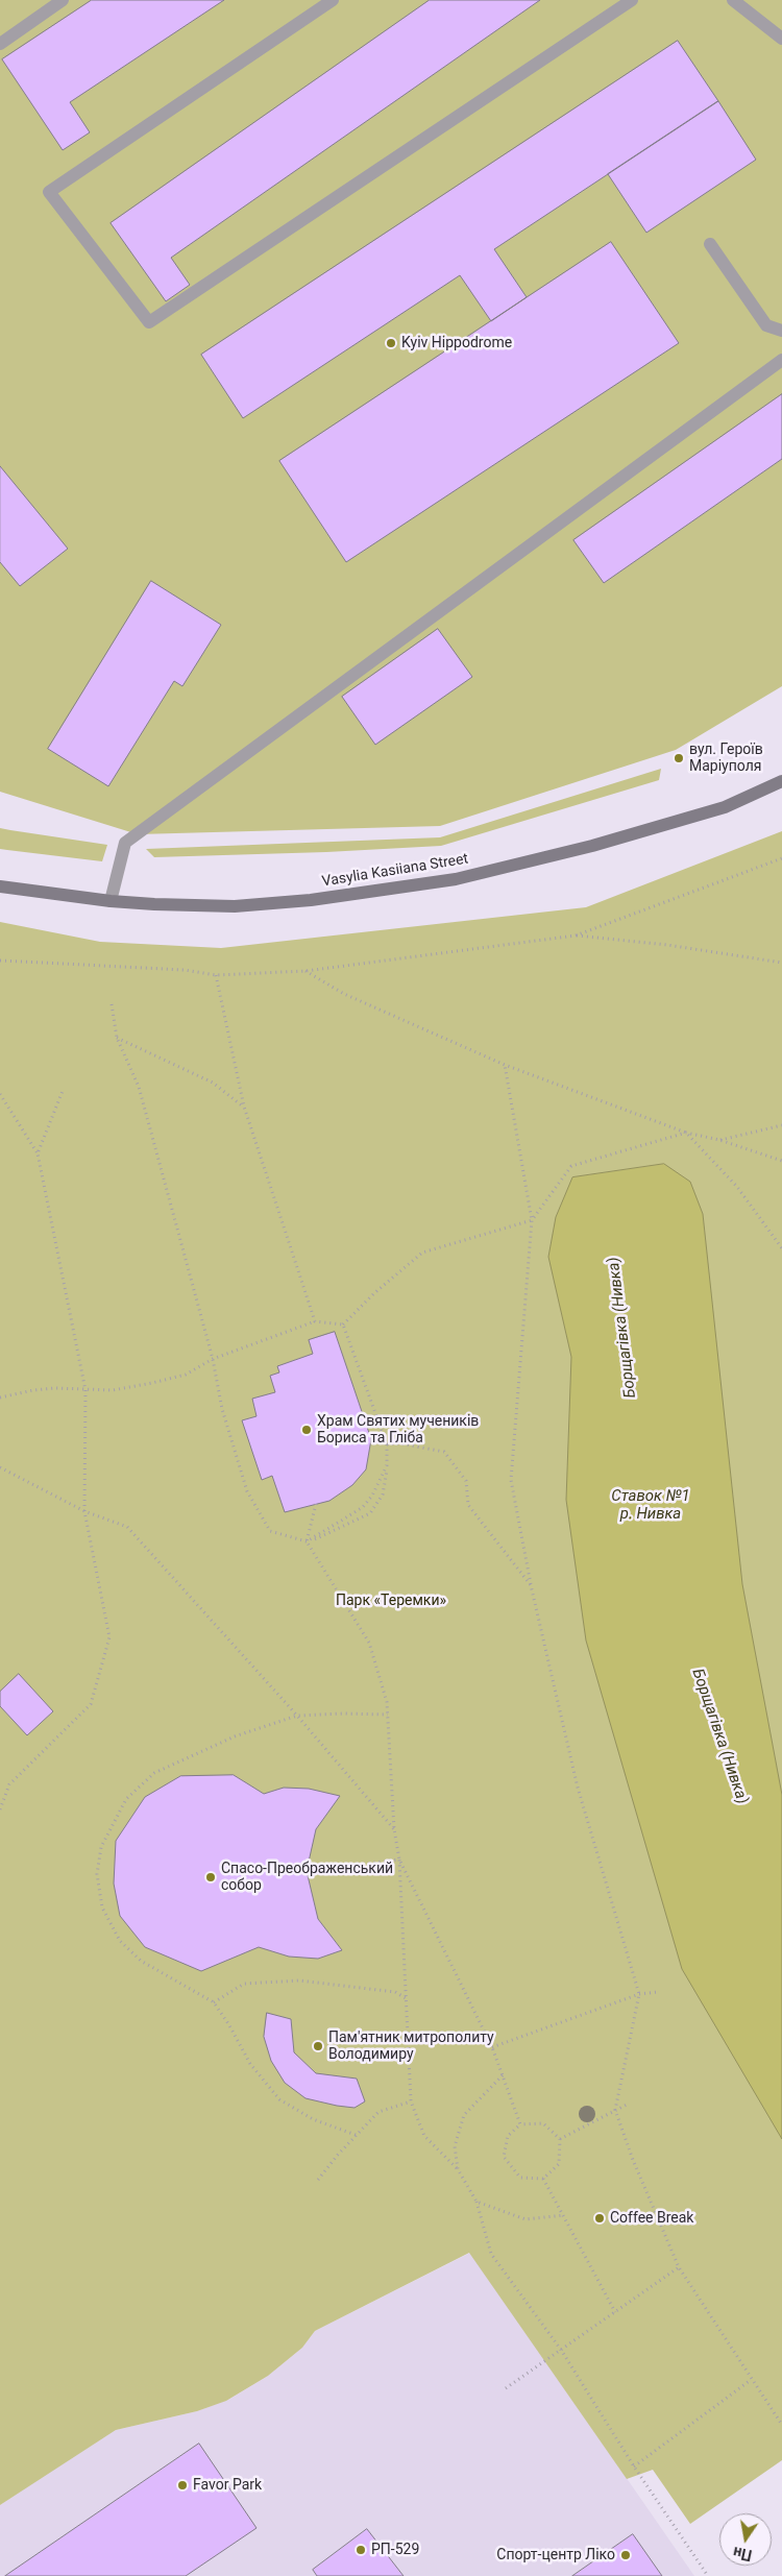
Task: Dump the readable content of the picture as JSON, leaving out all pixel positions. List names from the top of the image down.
{
  "streets": {
    "street": ["Vasylia Kasiiana Street"]
  },
  "water": ["Борщагівка (Нивка)", "Ставок №1 р. Нивка"],
  "parks": ["Парк «Теремки»"],
  "places": [
    "Kyiv Hippodrome",
    "вул. Героїв Маріуполя",
    "Храм Святих мучеників Бориса та Гліба",
    "Спасо-Преображенський собор",
    "Пам'ятник митрополиту Володимиру",
    "Coffee Break",
    "Favor Park",
    "РП-529",
    "Спорт-центр Ліко"
  ],
  "north": "bottom"
}
